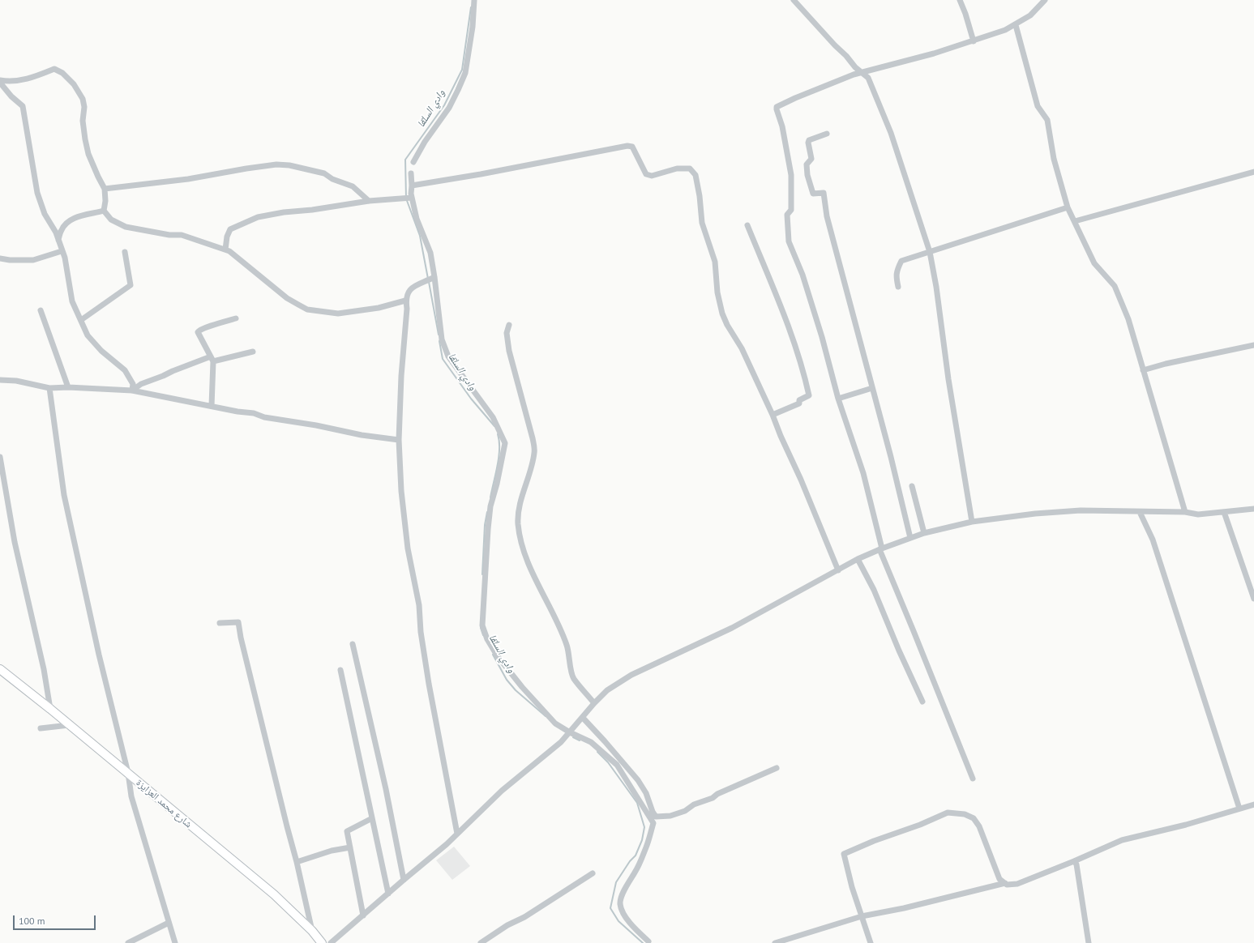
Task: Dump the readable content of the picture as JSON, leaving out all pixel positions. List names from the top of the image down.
{
  "streets": {
    "main road": ["شارع محمد العزايزة"]
  },
  "water": ["وادي السلقا"],
  "scale_bar": "100 m"
}
